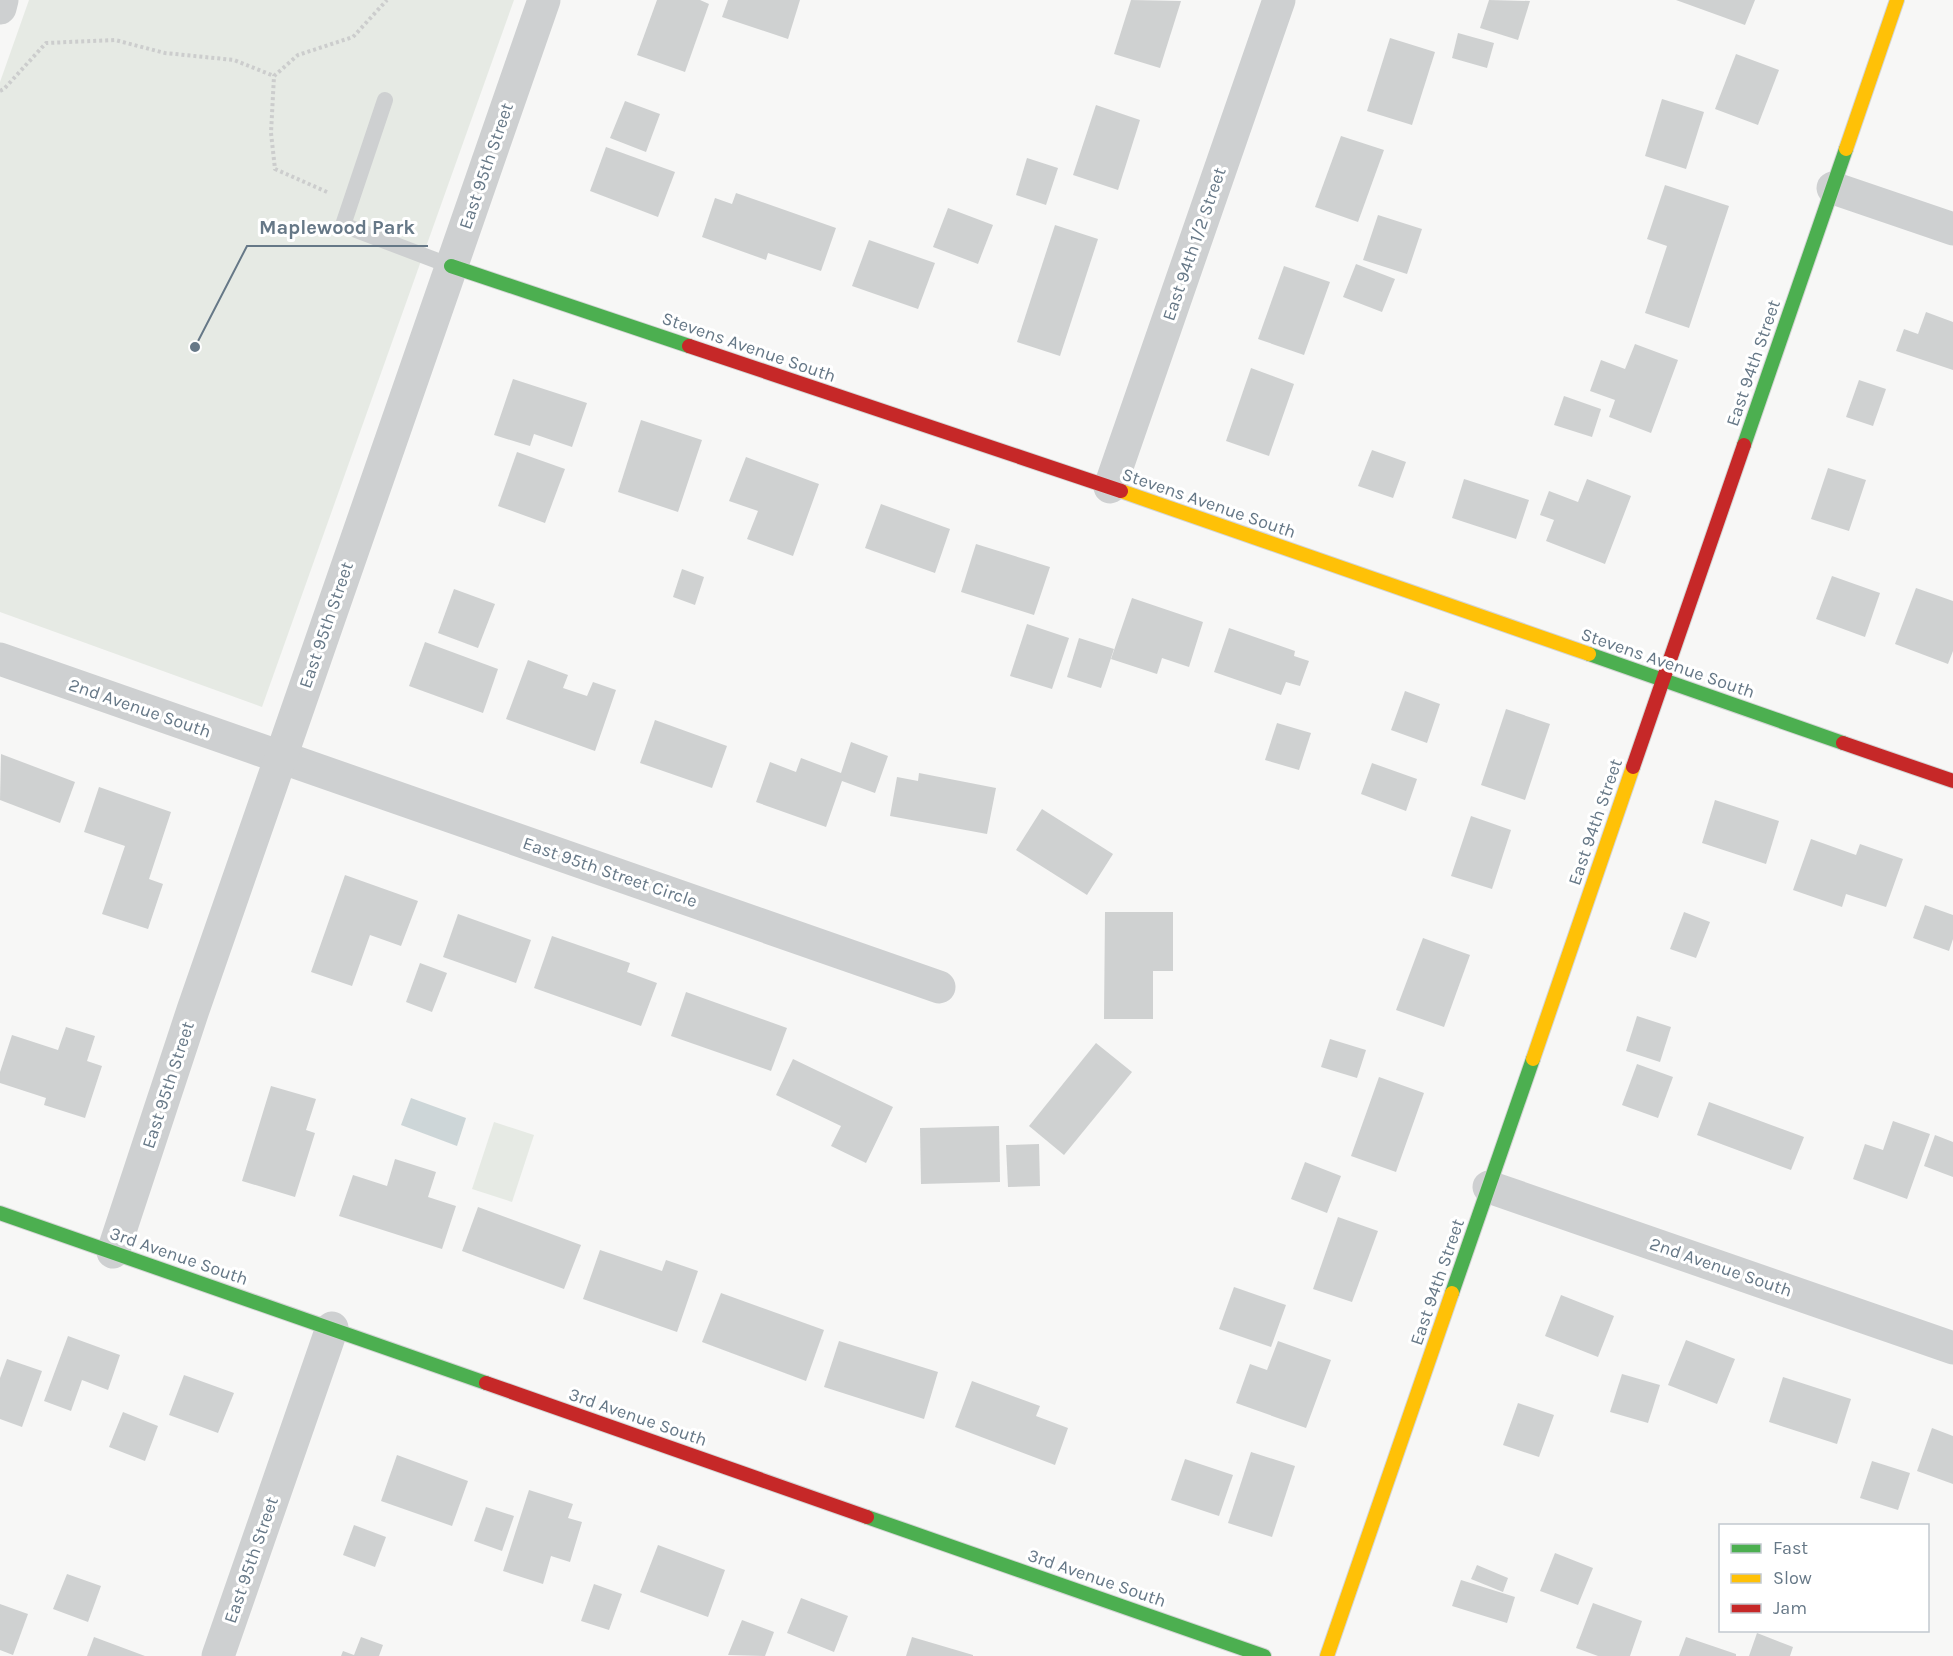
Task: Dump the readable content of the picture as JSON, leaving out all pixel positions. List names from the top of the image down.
{
  "streets": {
    "street": [
      "East 95th Street",
      "East 94th 1/2 Street",
      "Stevens Avenue South",
      "East 94th Street",
      "2nd Avenue South",
      "East 95th Street Circle",
      "3rd Avenue South"
    ]
  },
  "crossings": [
    ["East 95th Street", "Stevens Avenue South"],
    ["East 95th Street", "2nd Avenue South"],
    ["East 95th Street", "East 95th Street Circle"],
    ["East 95th Street", "3rd Avenue South"],
    ["East 94th 1/2 Street", "Stevens Avenue South"],
    ["Stevens Avenue South", "East 94th Street"],
    ["East 94th Street", "2nd Avenue South"],
    ["2nd Avenue South", "East 95th Street Circle"]
  ],
  "places": ["Maplewood Park"],
  "legend": ["Fast", "Slow", "Jam"]
}
